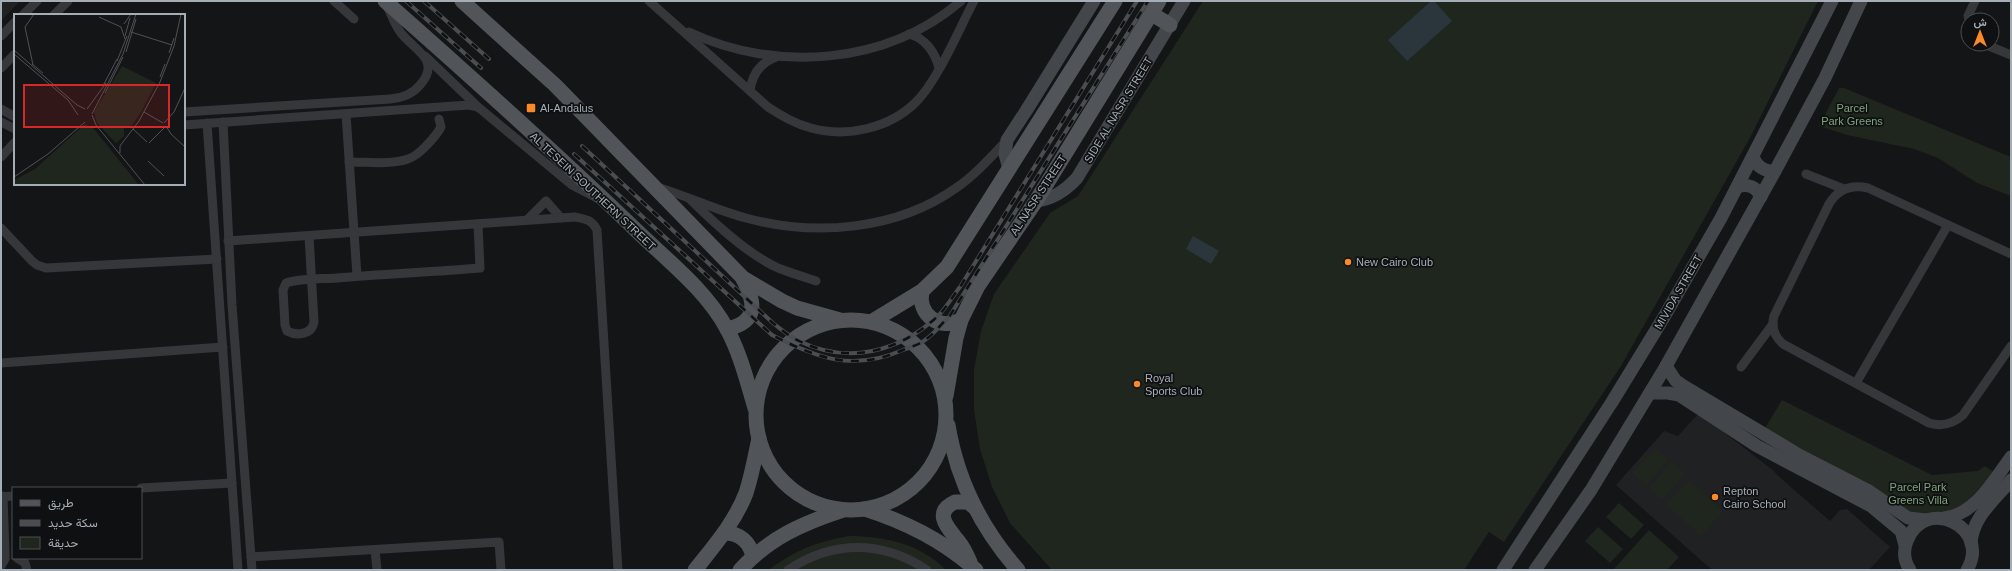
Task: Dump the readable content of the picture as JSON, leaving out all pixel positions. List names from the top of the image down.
{
  "streets": {
    "main road": ["AL TESEIN SOUTHERN STREET", "AL NASR STREET"],
    "street": ["SIDE AL NASR STREET", "MIVIDA STREET"]
  },
  "crossings": [
    ["SIDE AL NASR STREET", "AL NASR STREET"]
  ],
  "parks": ["Parcel Park Greens", "Parcel Park Greens Villa"],
  "places": {
    "transit": ["Al-Andalus"],
    "other": ["New Cairo Club", "Royal Sports Club", "Repton Cairo School"]
  },
  "legend": ["طريق", "سكة حديد", "حديقة"],
  "north": "top"
}
